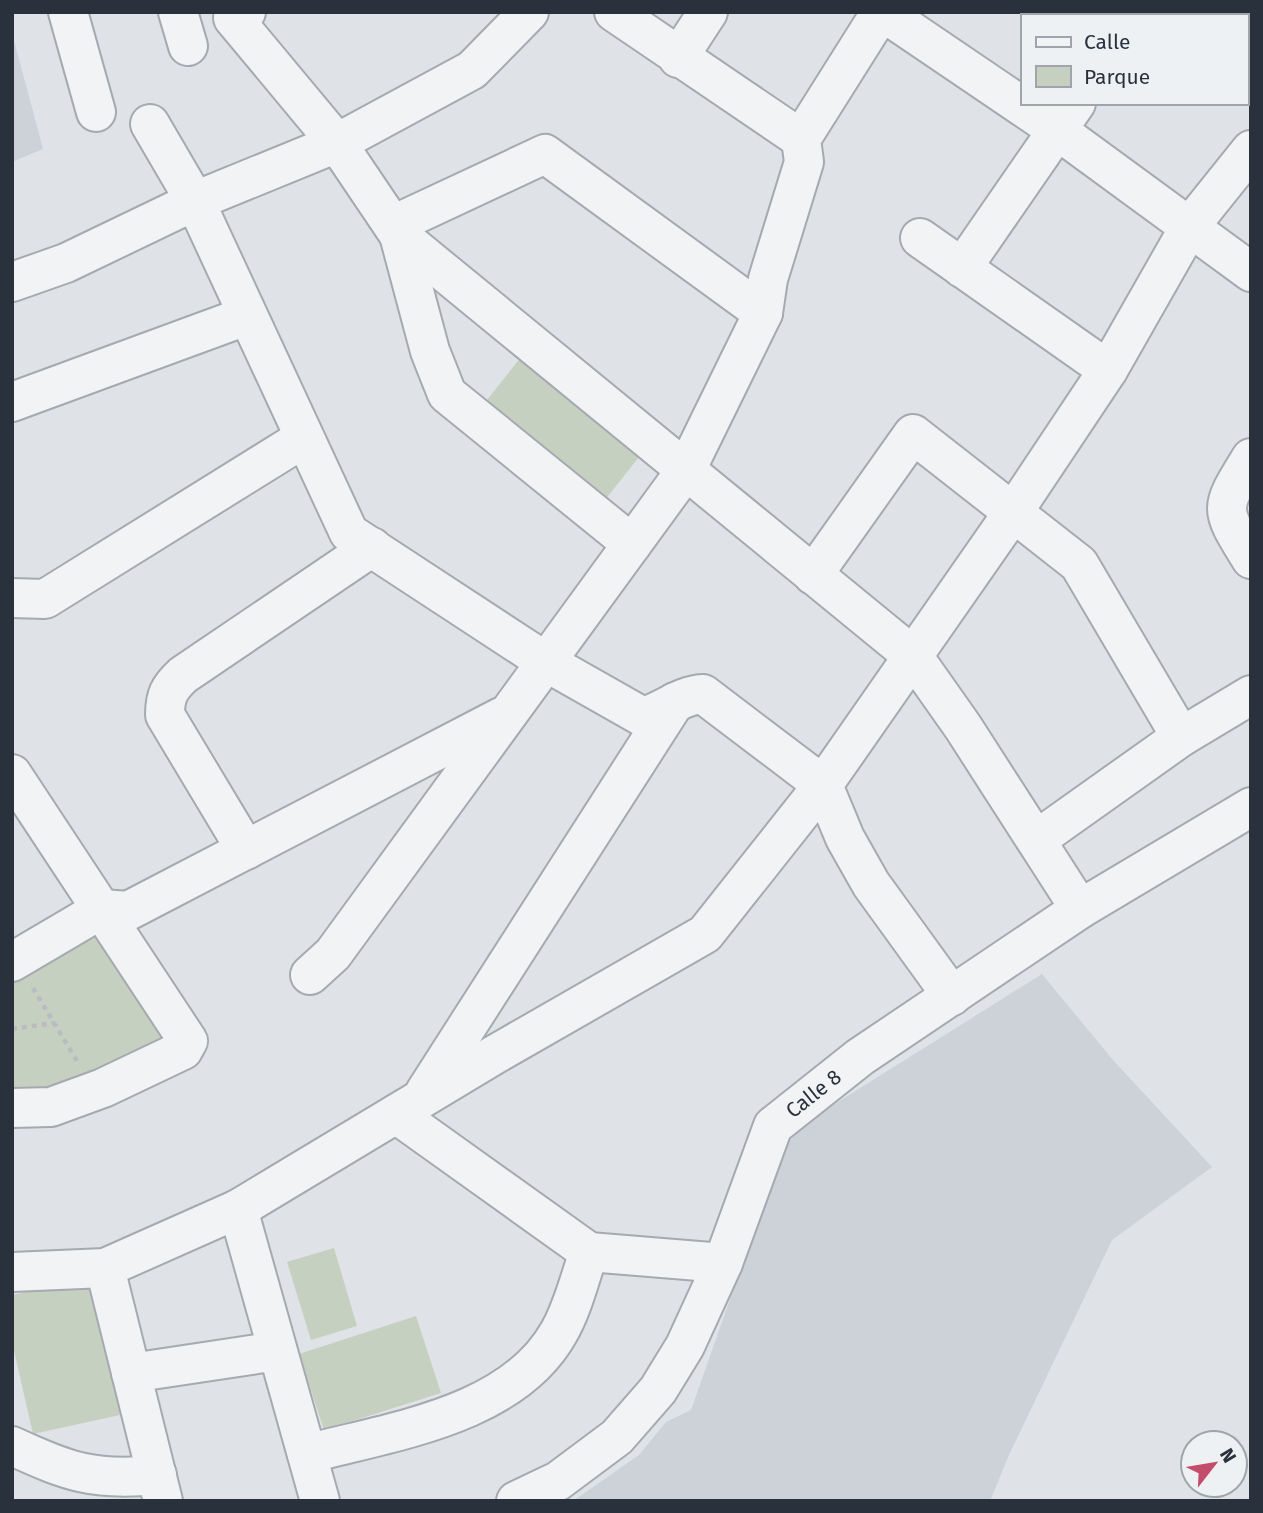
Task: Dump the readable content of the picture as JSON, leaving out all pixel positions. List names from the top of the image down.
{
  "streets": {
    "street": ["Calle 8"]
  },
  "legend": ["Calle", "Parque"],
  "north": "top right"
}
